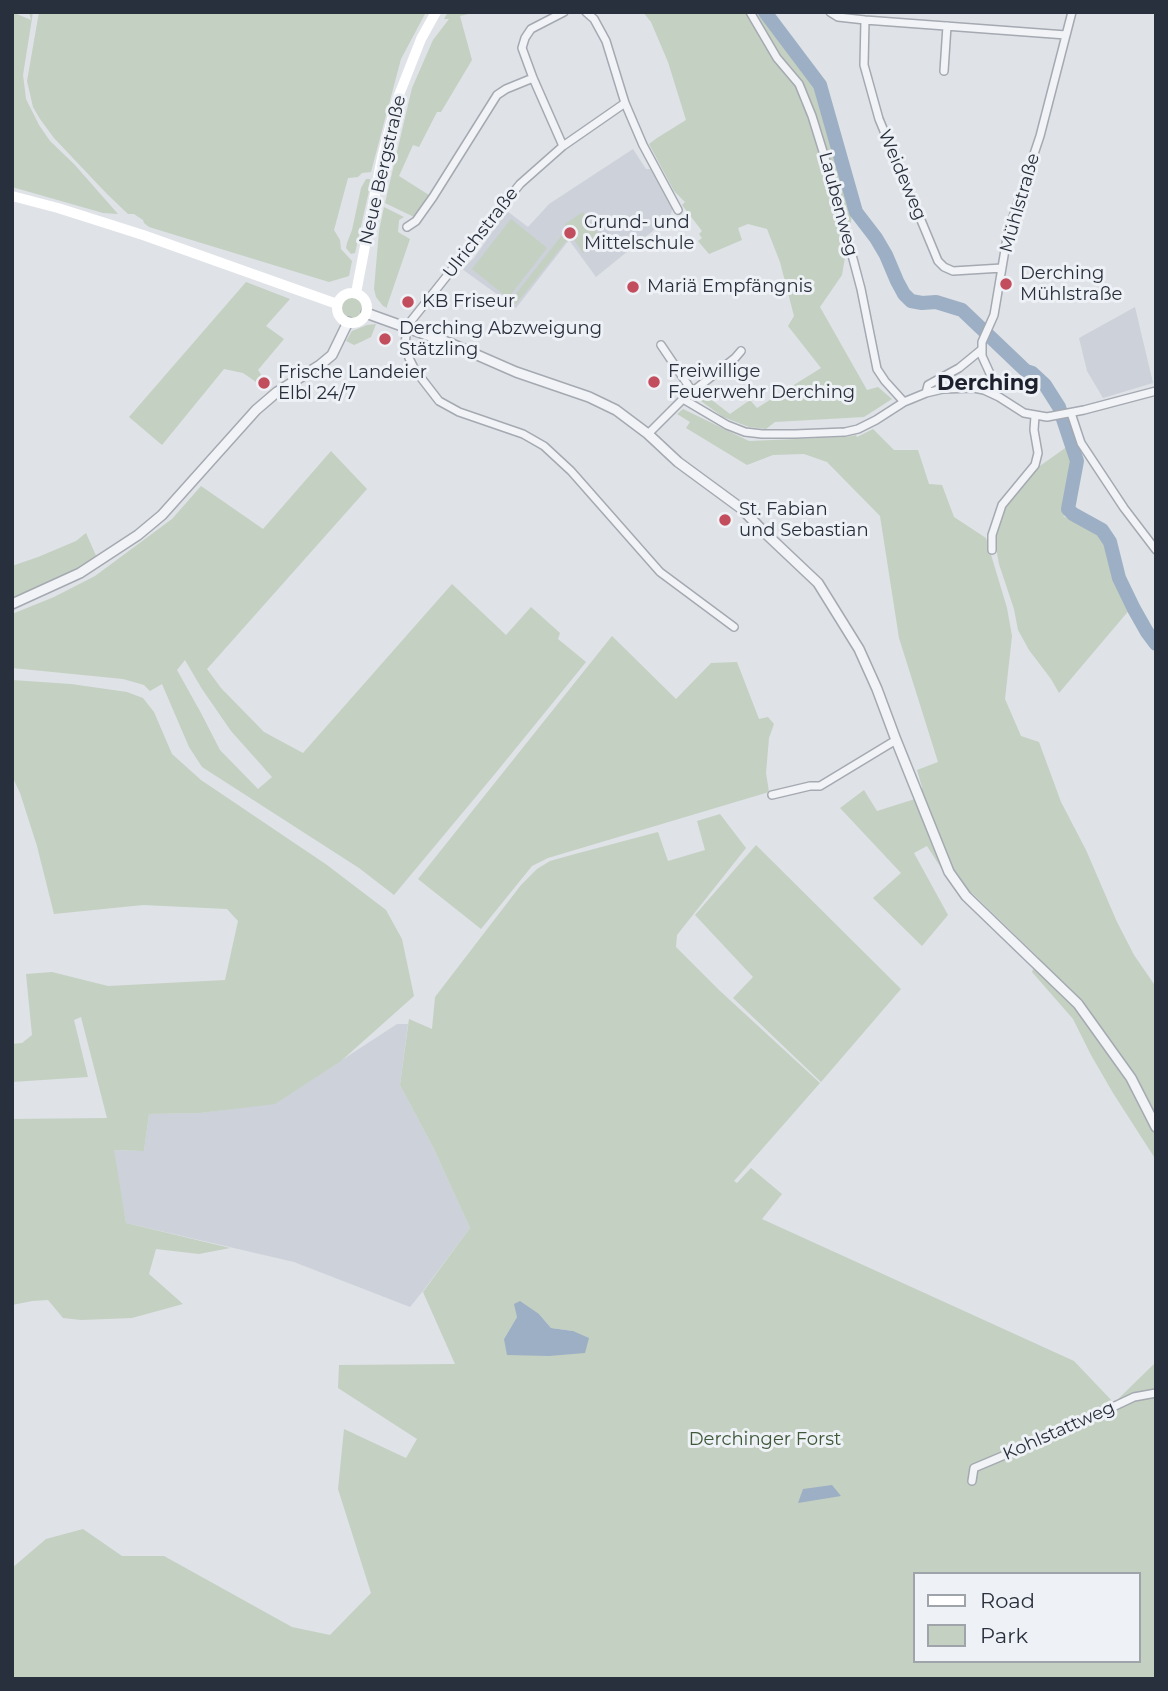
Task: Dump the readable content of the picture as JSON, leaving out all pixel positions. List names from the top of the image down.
{
  "streets": {
    "main road": ["Neue Bergstraße"],
    "street": [
      "Weideweg",
      "Mühlstraße",
      "Laubenweg",
      "Ulrichstraße",
      "Kohlstattweg"
    ]
  },
  "crossings": [
    ["Weideweg", "Mühlstraße"]
  ],
  "districts": ["Derching"],
  "parks": ["Derchinger Forst"],
  "places": [
    "Grund- und Mittelschule",
    "Derching Mühlstraße",
    "Mariä Empfängnis",
    "KB Friseur",
    "Derching Abzweigung Stätzling",
    "Freiwillige Feuerwehr Derching",
    "Frische Landeier Elbl 24/7",
    "St. Fabian und Sebastian"
  ],
  "legend": ["Road", "Park"]
}
